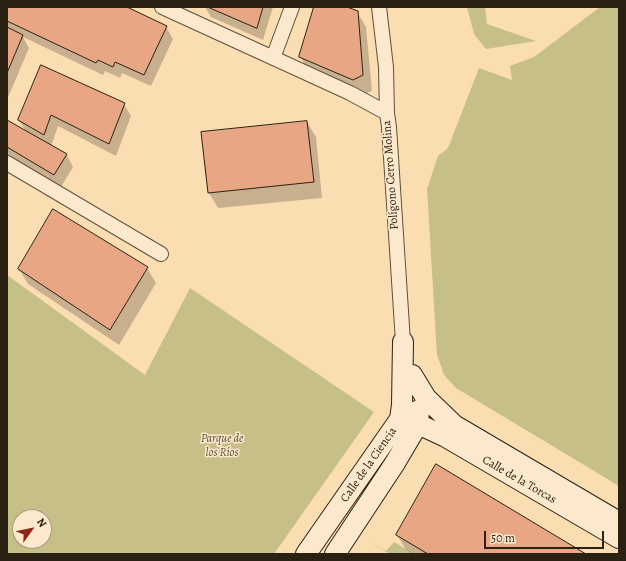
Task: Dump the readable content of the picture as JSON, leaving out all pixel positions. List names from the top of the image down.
{
  "streets": {
    "street": ["Polígono Cerro Molina", "Calle de la Ciencia", "Calle de la Torcas"]
  },
  "crossings": [
    ["Polígono Cerro Molina", "Calle de la Ciencia"],
    ["Calle de la Ciencia", "Calle de la Torcas"]
  ],
  "parks": ["Parque de los Ríos"],
  "scale_bar": "50 m",
  "north": "top right"
}
